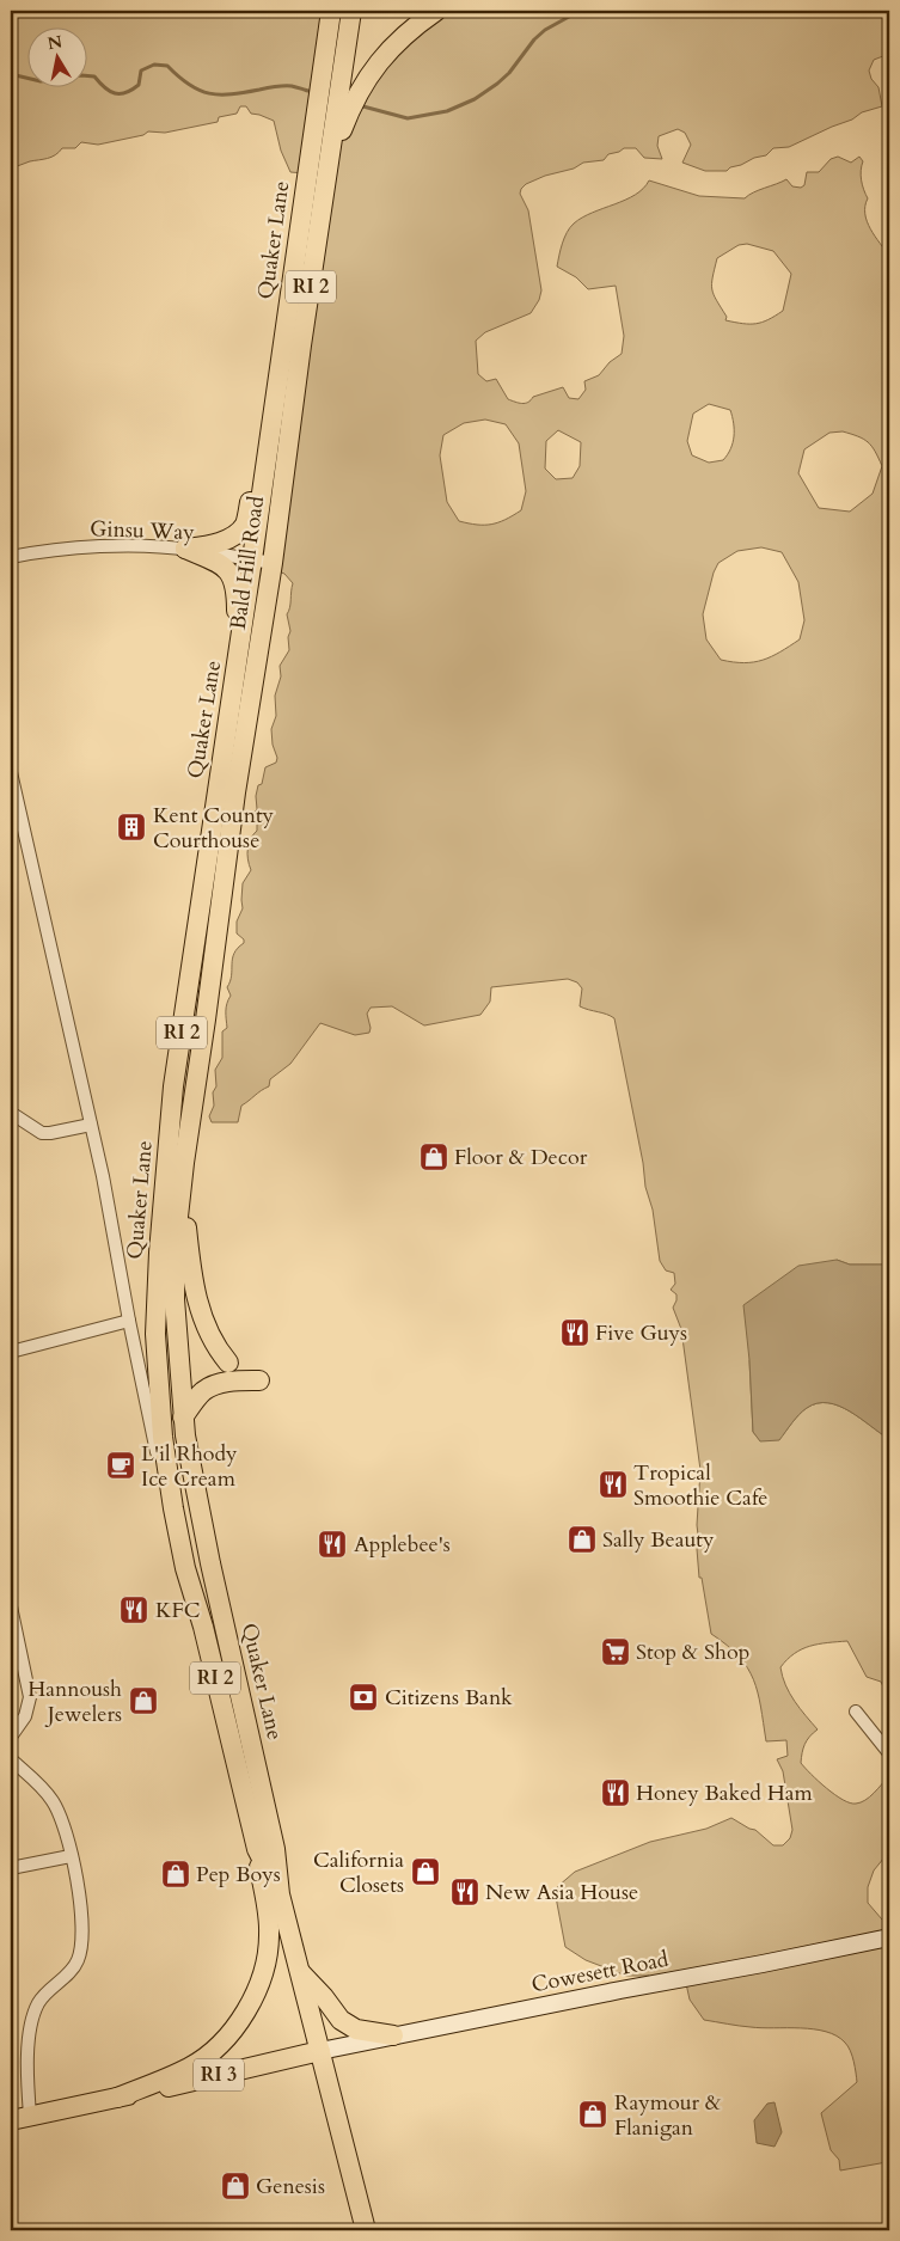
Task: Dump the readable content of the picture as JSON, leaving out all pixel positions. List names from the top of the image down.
{
  "streets": {
    "main road": [
      "Quaker Lane",
      "RI 2",
      "Bald Hill Road",
      "Cowesett Road",
      "RI 3"
    ],
    "street": ["Ginsu Way"]
  },
  "crossings": [
    ["Quaker Lane", "Ginsu Way"],
    ["Quaker Lane", "Bald Hill Road"],
    ["Quaker Lane", "Cowesett Road"],
    ["Quaker Lane", "RI 3"],
    ["Ginsu Way", "Bald Hill Road"],
    ["Cowesett Road", "RI 3"]
  ],
  "places": {
    "building": ["Kent County Courthouse"],
    "shop": [
      "Floor & Decor",
      "Sally Beauty",
      "Hannoush Jewelers",
      "California Closets",
      "Pep Boys",
      "Raymour & Flanigan",
      "Genesis"
    ],
    "restaurant": [
      "Five Guys",
      "Tropical Smoothie Cafe",
      "Applebee's",
      "KFC",
      "Honey Baked Ham",
      "New Asia House"
    ],
    "cafe": ["L'il Rhody Ice Cream"],
    "supermarket": ["Stop & Shop"],
    "bank": ["Citizens Bank"]
  },
  "north": "top"
}
